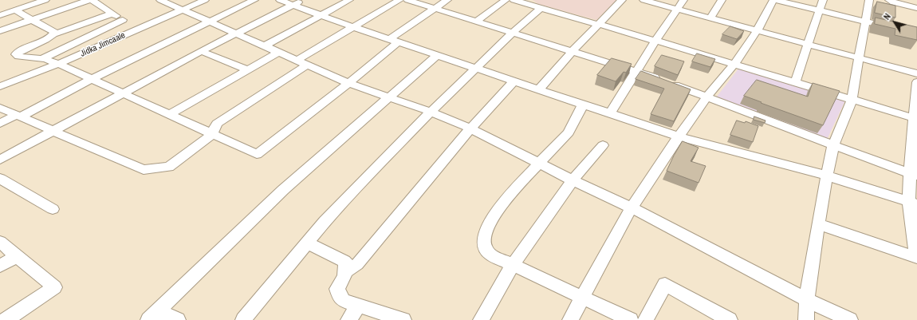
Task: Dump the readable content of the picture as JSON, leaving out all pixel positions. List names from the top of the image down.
{
  "streets": {
    "street": ["Jidka Jimcaale"]
  },
  "north": "top left"
}
